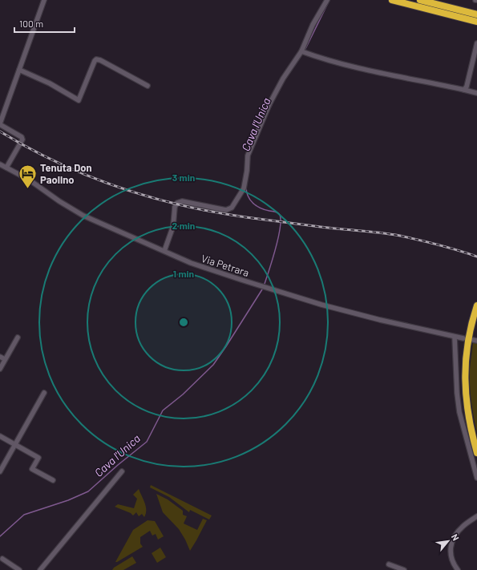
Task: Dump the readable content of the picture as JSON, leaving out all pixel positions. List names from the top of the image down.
{
  "streets": {
    "street": ["Via Petrara"]
  },
  "water": ["Cava l'Unica"],
  "places": {
    "hotel": ["Tenuta Don Paolino"]
  },
  "scale_bar": "100 m",
  "north": "top right",
  "rings": ["3 min", "2 min", "1 min"]
}
